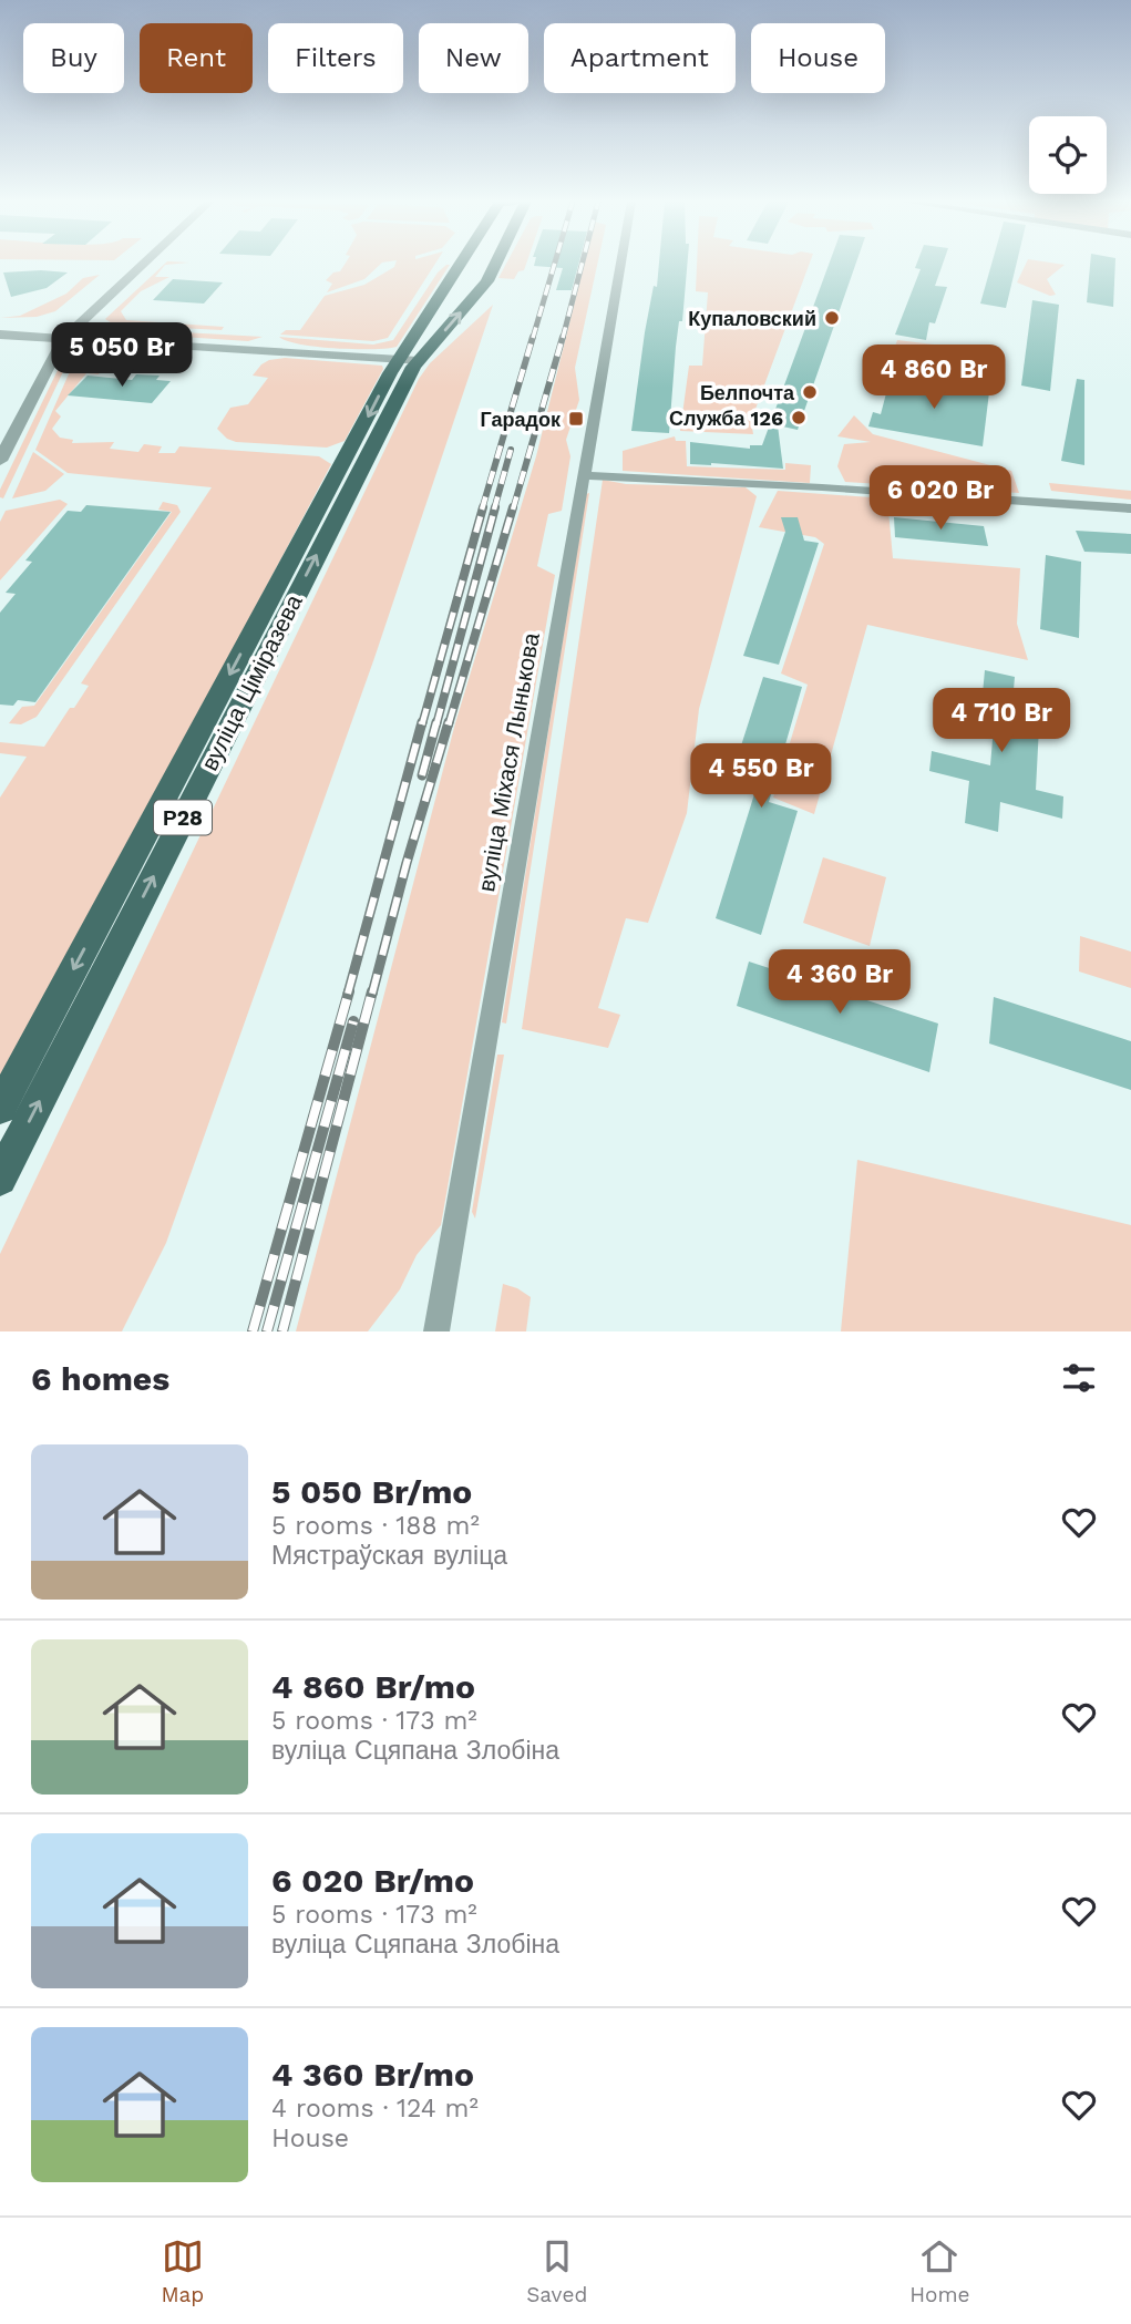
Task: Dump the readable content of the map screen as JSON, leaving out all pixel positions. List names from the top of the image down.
{
  "streets": {
    "main road": ["вуліца Ціміразева", "Р28"],
    "street": ["вуліца Міхася Лынькова"]
  },
  "places": {
    "other": ["Купаловский", "Белпочта", "Служба 126"],
    "transit": ["Гарадок"]
  },
  "page": {
    "chip": [
      "Buy",
      "Rent",
      "Filters",
      "New",
      "Apartment",
      "House"
    ],
    "price": [
      "5 050 Br",
      "4 860 Br",
      "6 020 Br",
      "4 710 Br",
      "4 550 Br",
      "4 360 Br"
    ],
    "heading": "6 homes",
    "list": [
      {
        "name": "5 050 Br/mo",
        "note": "5 rooms · 188 m² · Мястраўская вуліца"
      },
      {
        "name": "4 860 Br/mo",
        "note": "5 rooms · 173 m² · вуліца Сцяпана Злобіна"
      },
      {
        "name": "6 020 Br/mo",
        "note": "5 rooms · 173 m² · вуліца Сцяпана Злобіна"
      },
      {
        "name": "4 360 Br/mo",
        "note": "4 rooms · 124 m² · House"
      }
    ],
    "tabs": ["Map", "Saved", "Home"]
  }
}
